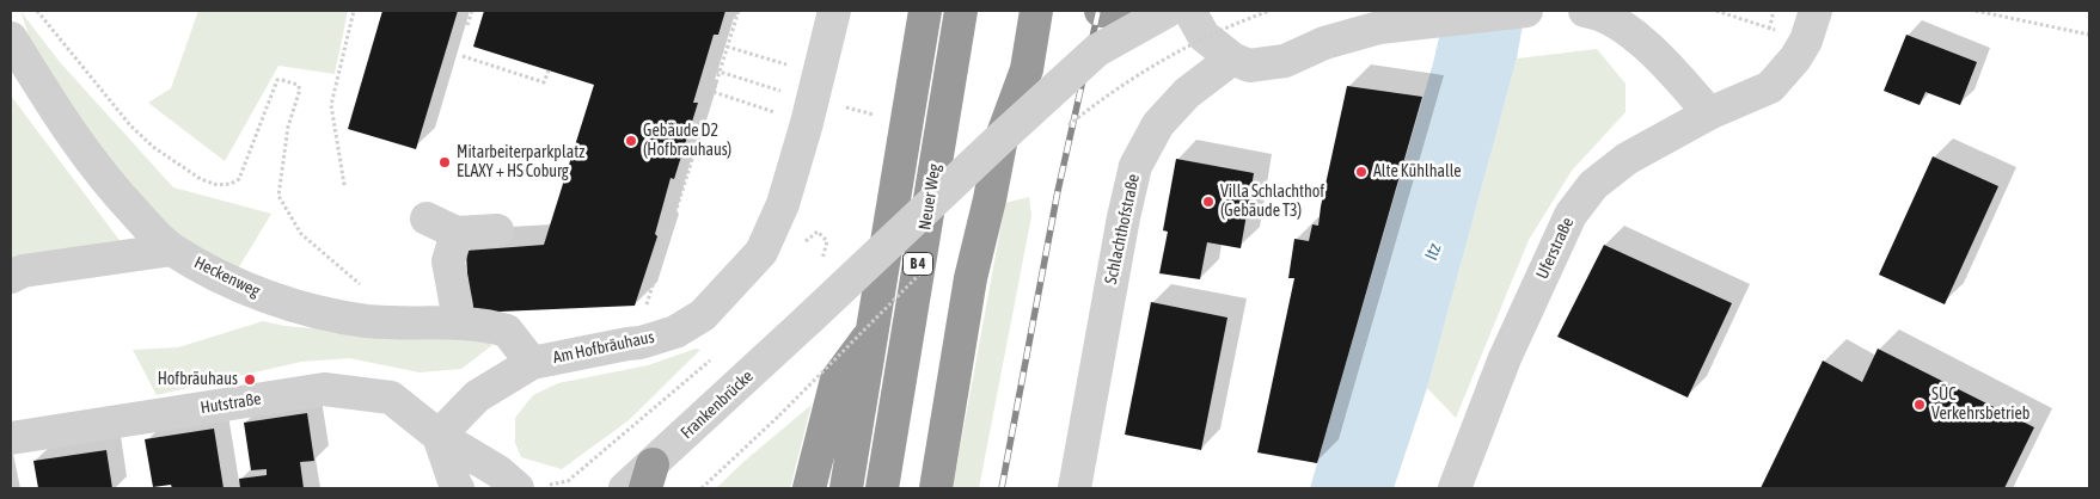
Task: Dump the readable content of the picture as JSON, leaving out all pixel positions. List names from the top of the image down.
{
  "streets": {
    "highway": ["Neuer Weg", "B 4"],
    "street": [
      "Schlachthofstraße",
      "Uferstraße",
      "Heckenweg",
      "Am Hofbräuhaus",
      "Hutstraße",
      "Frankenbrücke"
    ]
  },
  "crossings": [
    ["Heckenweg", "Am Hofbräuhaus"],
    ["Am Hofbräuhaus", "Hutstraße"]
  ],
  "water": ["Itz"],
  "places": [
    "Gebäude D2 (Hofbrauhaus)",
    "Mitarbeiterparkplatz ELAXY + HS Coburg",
    "Alte Kühlhalle",
    "Villa Schlachthof (Gebäude T3)",
    "Hofbräuhaus",
    "SÜC Verkehrsbetrieb"
  ]
}
